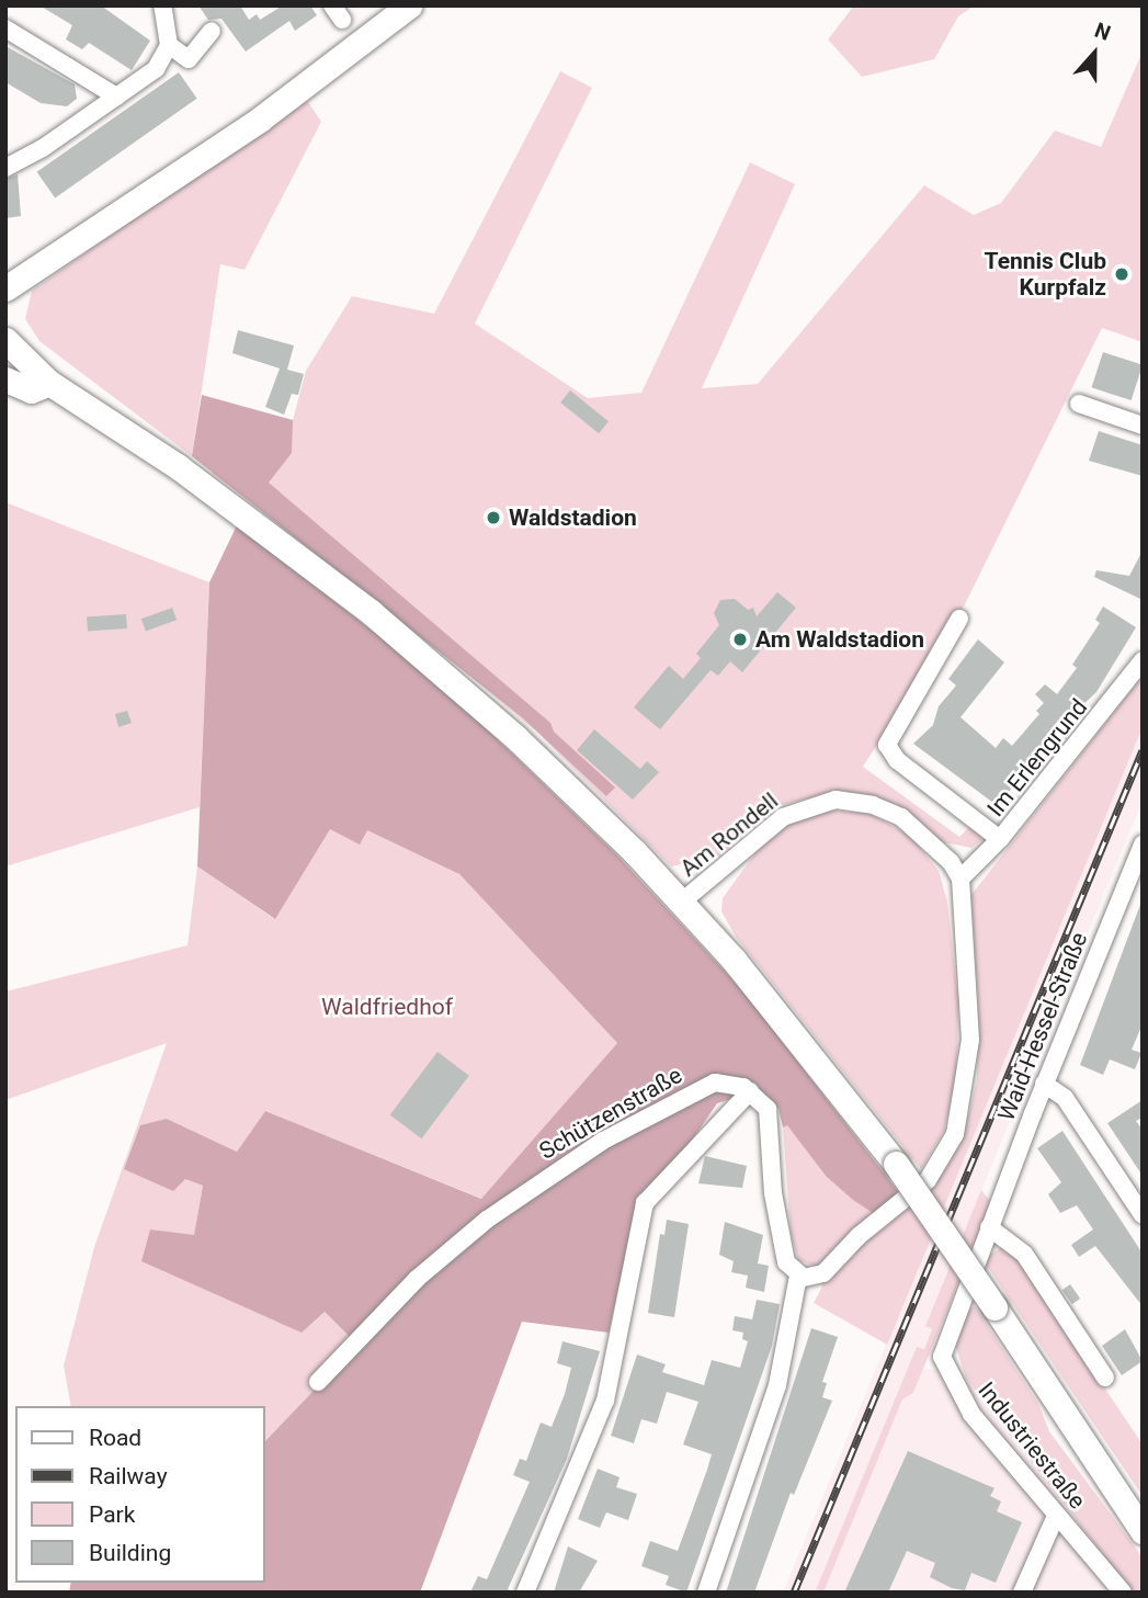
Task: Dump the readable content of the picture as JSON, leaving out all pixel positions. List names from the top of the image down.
{
  "streets": {
    "street": [
      "Im Erlengrund",
      "Am Rondell",
      "Waid-Hessel-Straße",
      "Schützenstraße",
      "Industriestraße"
    ]
  },
  "crossings": [
    ["Im Erlengrund", "Am Rondell"],
    ["Waid-Hessel-Straße", "Industriestraße"]
  ],
  "parks": ["Waldfriedhof"],
  "places": ["Tennis Club Kurpfalz", "Waldstadion", "Am Waldstadion"],
  "legend": [
    "Road",
    "Railway",
    "Park",
    "Building"
  ],
  "north": "top"
}
